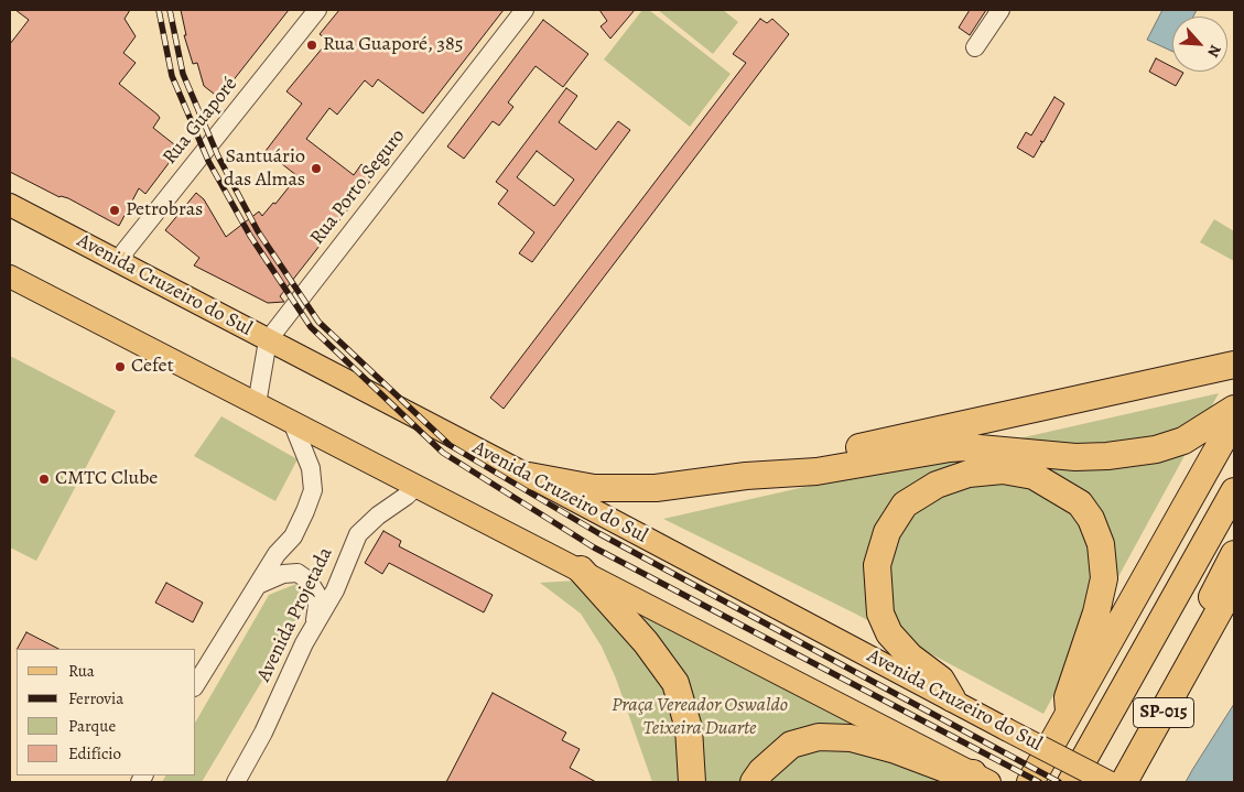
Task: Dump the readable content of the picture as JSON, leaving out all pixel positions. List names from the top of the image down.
{
  "streets": {
    "highway": ["SP-015"],
    "main road": ["Avenida Cruzeiro do Sul"],
    "street": ["Rua Guaporé", "Rua Porto Seguro", "Avenida Projetada"]
  },
  "crossings": [
    ["Rua Guaporé", "Avenida Cruzeiro do Sul"],
    ["Rua Porto Seguro", "Avenida Cruzeiro do Sul"]
  ],
  "parks": ["Praça Vereador Oswaldo Teixeira Duarte"],
  "places": [
    "Rua Guaporé, 385",
    "Santuário das Almas",
    "Petrobras",
    "Cefet",
    "CMTC Clube"
  ],
  "legend": [
    "Rua",
    "Ferrovia",
    "Parque",
    "Edifício"
  ],
  "north": "bottom right"
}
